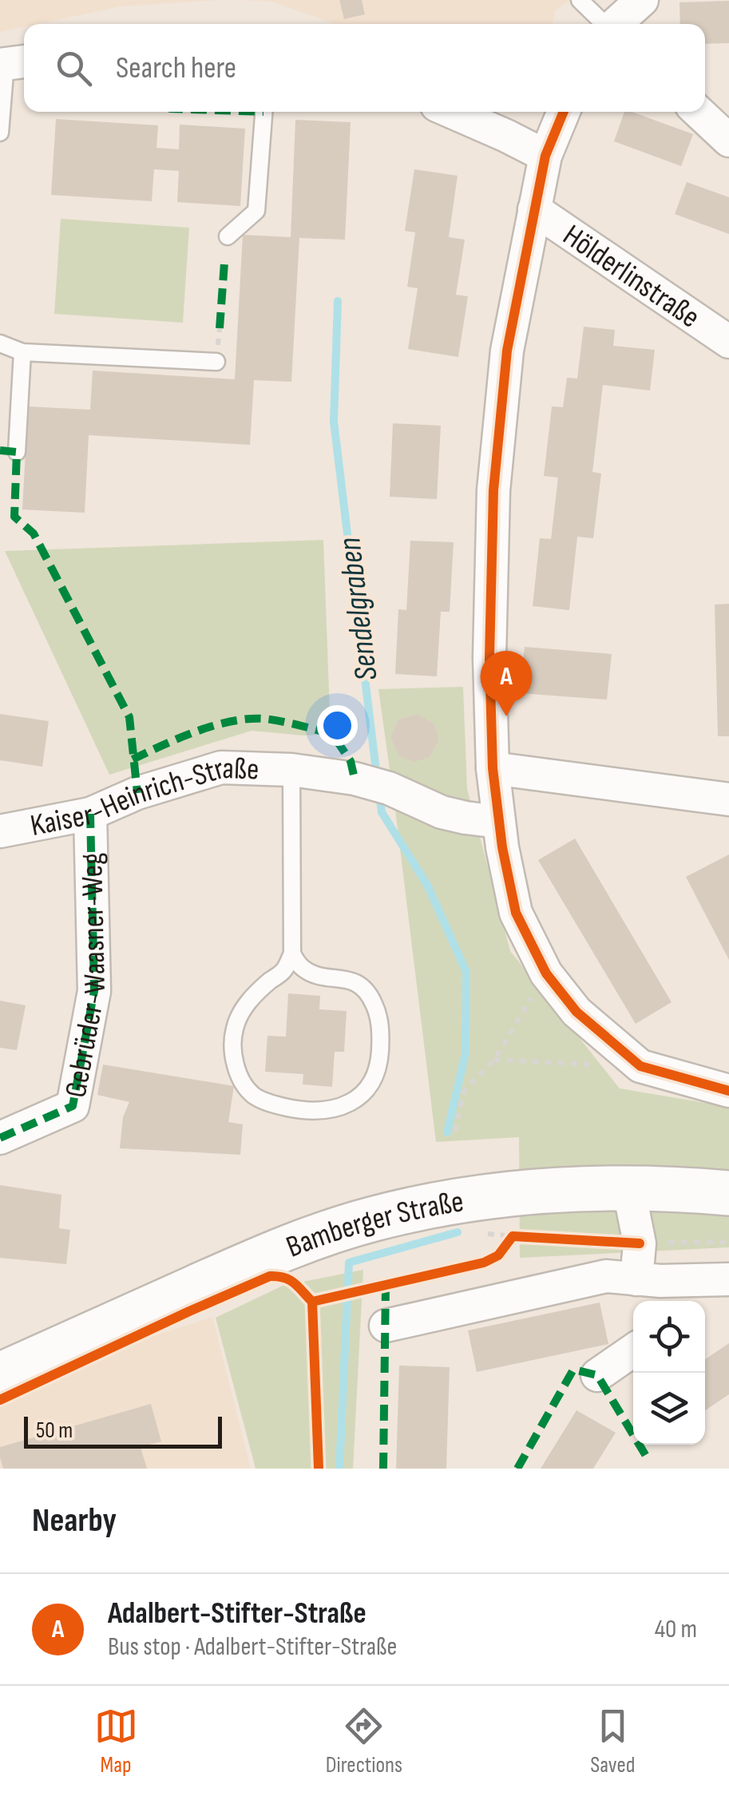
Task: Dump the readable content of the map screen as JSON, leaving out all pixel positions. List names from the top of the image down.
{
  "streets": {
    "main road": ["Bamberger Straße"],
    "street": ["Hölderlinstraße", "Kaiser-Heinrich-Straße", "Gebrüder-Waasner-Weg"]
  },
  "crossings": [
    ["Kaiser-Heinrich-Straße", "Gebrüder-Waasner-Weg"]
  ],
  "water": ["Sendelgraben"],
  "scale_bar": "50 m",
  "page": {
    "search": "Search here",
    "pins": "A",
    "scale": "50 m",
    "heading": "Nearby",
    "list": [
      {
        "mark": "A",
        "name": "Adalbert-Stifter-Straße",
        "note": "Bus stop · Adalbert-Stifter-Straße",
        "value": "40 m"
      }
    ],
    "nav": ["Map", "Directions", "Saved"]
  }
}
